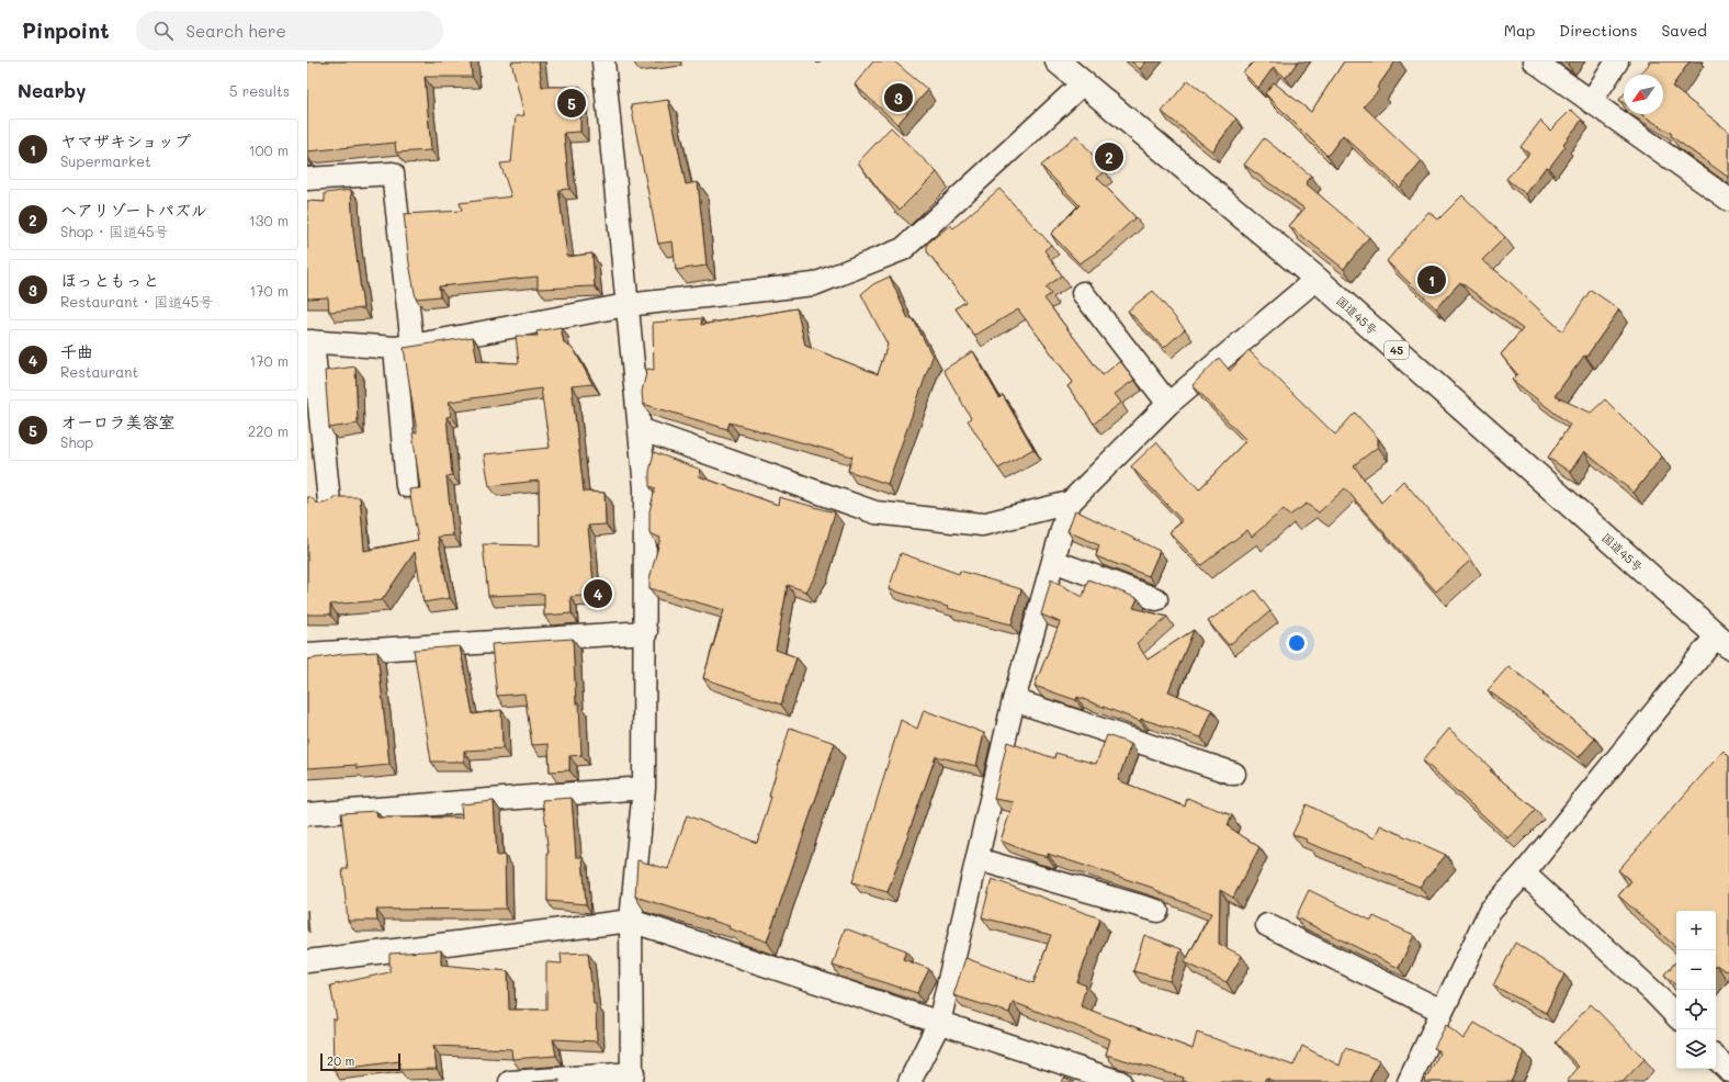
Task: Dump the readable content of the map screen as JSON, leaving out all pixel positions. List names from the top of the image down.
{
  "streets": {
    "highway": ["国道45号", "45"]
  },
  "scale_bar": "20 m",
  "north": "bottom left",
  "page": {
    "header": "Pinpoint",
    "search": "Search here",
    "nav": ["Map", "Directions", "Saved"],
    "heading": ["Nearby", "5 results"],
    "pins": [
      "3",
      "5",
      "2",
      "1",
      "4"
    ],
    "list": [
      {
        "mark": "1",
        "name": "ヤマザキショップ",
        "note": "Supermarket",
        "value": "100 m"
      },
      {
        "mark": "2",
        "name": "ヘアリゾートパズル",
        "note": "Shop · 国道45号",
        "value": "130 m"
      },
      {
        "mark": "3",
        "name": "ほっともっと",
        "note": "Restaurant · 国道45号",
        "value": "170 m"
      },
      {
        "mark": "4",
        "name": "千曲",
        "note": "Restaurant",
        "value": "170 m"
      },
      {
        "mark": "5",
        "name": "オーロラ美容室",
        "note": "Shop",
        "value": "220 m"
      }
    ],
    "map_buttons": ["+", "−"],
    "scale": "20 m"
  }
}
